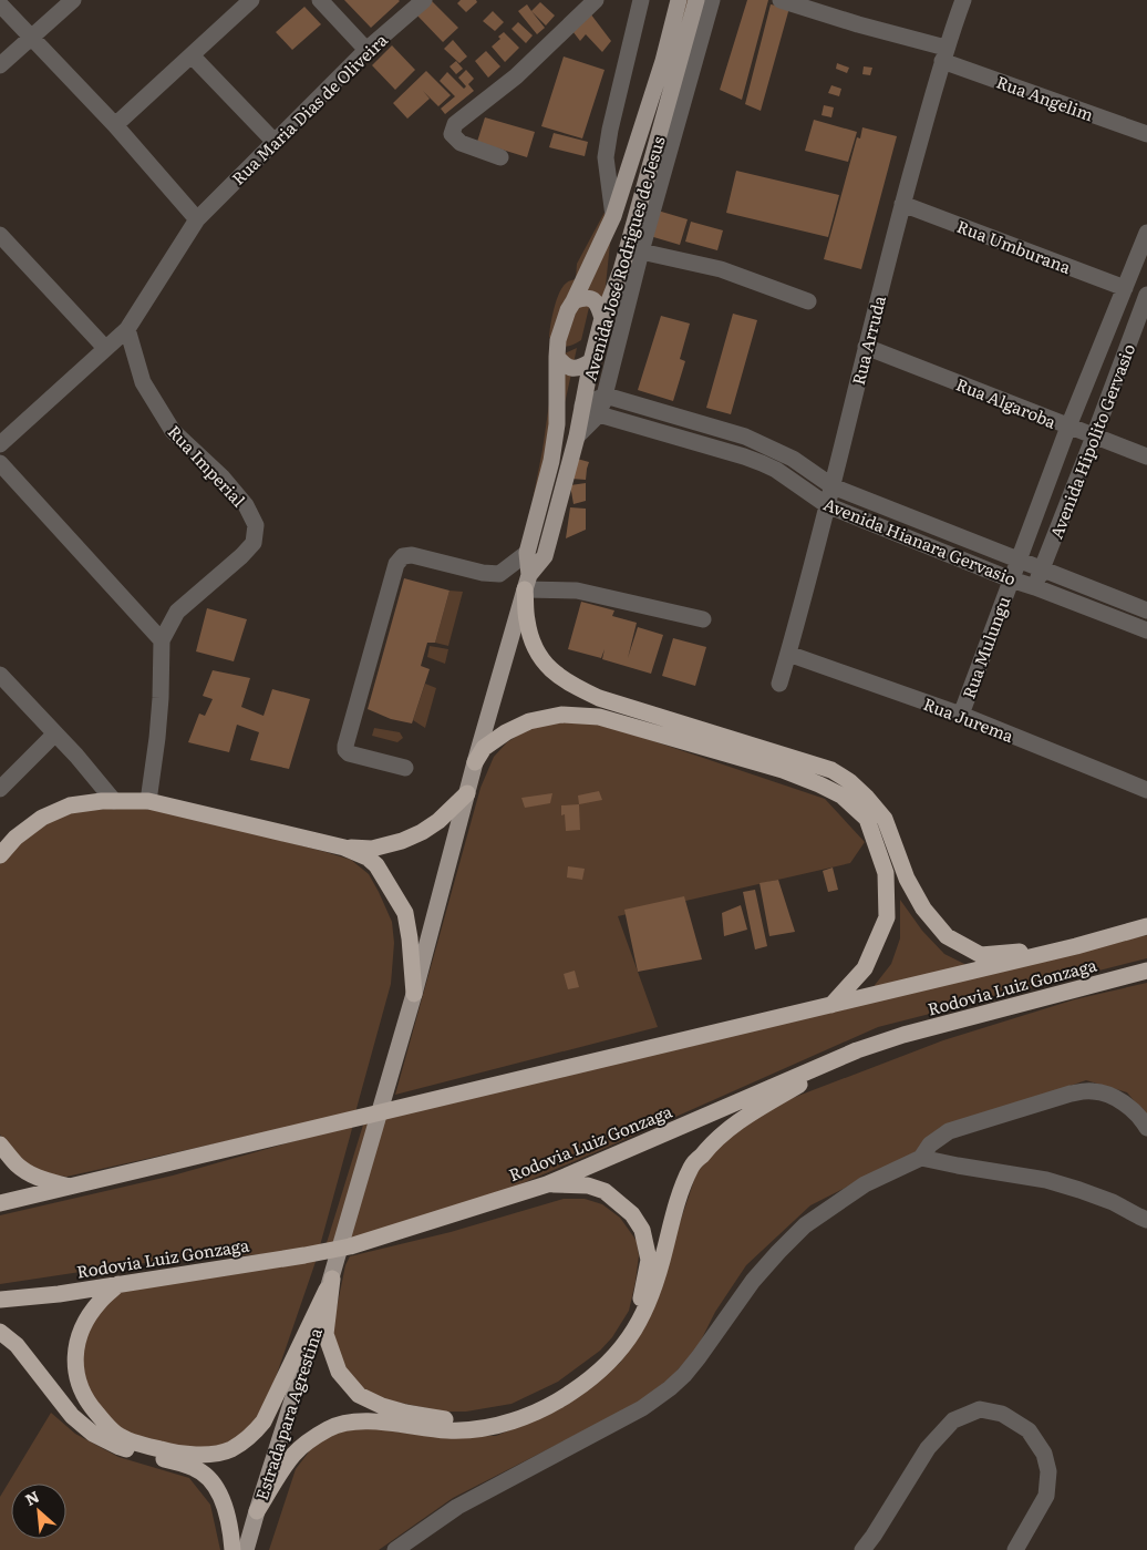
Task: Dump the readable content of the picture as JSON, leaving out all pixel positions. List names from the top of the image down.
{
  "streets": {
    "highway": ["Rodovia Luiz Gonzaga"],
    "main road": ["Avenida José Rodrigues de Jesus", "Estrada para Agrestina"],
    "street": [
      "Rua Angelim",
      "Rua Maria Dias de Oliveira",
      "Rua Umburana",
      "Rua Arruda",
      "Rua Algaroba",
      "Avenida Hipolito Gervasio",
      "Rua Imperial",
      "Avenida Hianara Gervasio",
      "Rua Mulungu",
      "Rua Jurema"
    ]
  },
  "crossings": [
    ["Rua Angelim", "Rua Arruda"],
    ["Rua Maria Dias de Oliveira", "Rua Imperial"],
    ["Rua Umburana", "Rua Arruda"],
    ["Rua Umburana", "Rua Mulungu"],
    ["Avenida José Rodrigues de Jesus", "Estrada para Agrestina"],
    ["Rua Arruda", "Rua Algaroba"],
    ["Rua Arruda", "Avenida Hianara Gervasio"],
    ["Rua Arruda", "Rua Jurema"],
    ["Rua Algaroba", "Avenida Hipolito Gervasio"],
    ["Rua Algaroba", "Rua Mulungu"],
    ["Avenida Hipolito Gervasio", "Avenida Hianara Gervasio"],
    ["Avenida Hianara Gervasio", "Rua Mulungu"],
    ["Rua Mulungu", "Rua Jurema"]
  ],
  "north": "top left"
}
